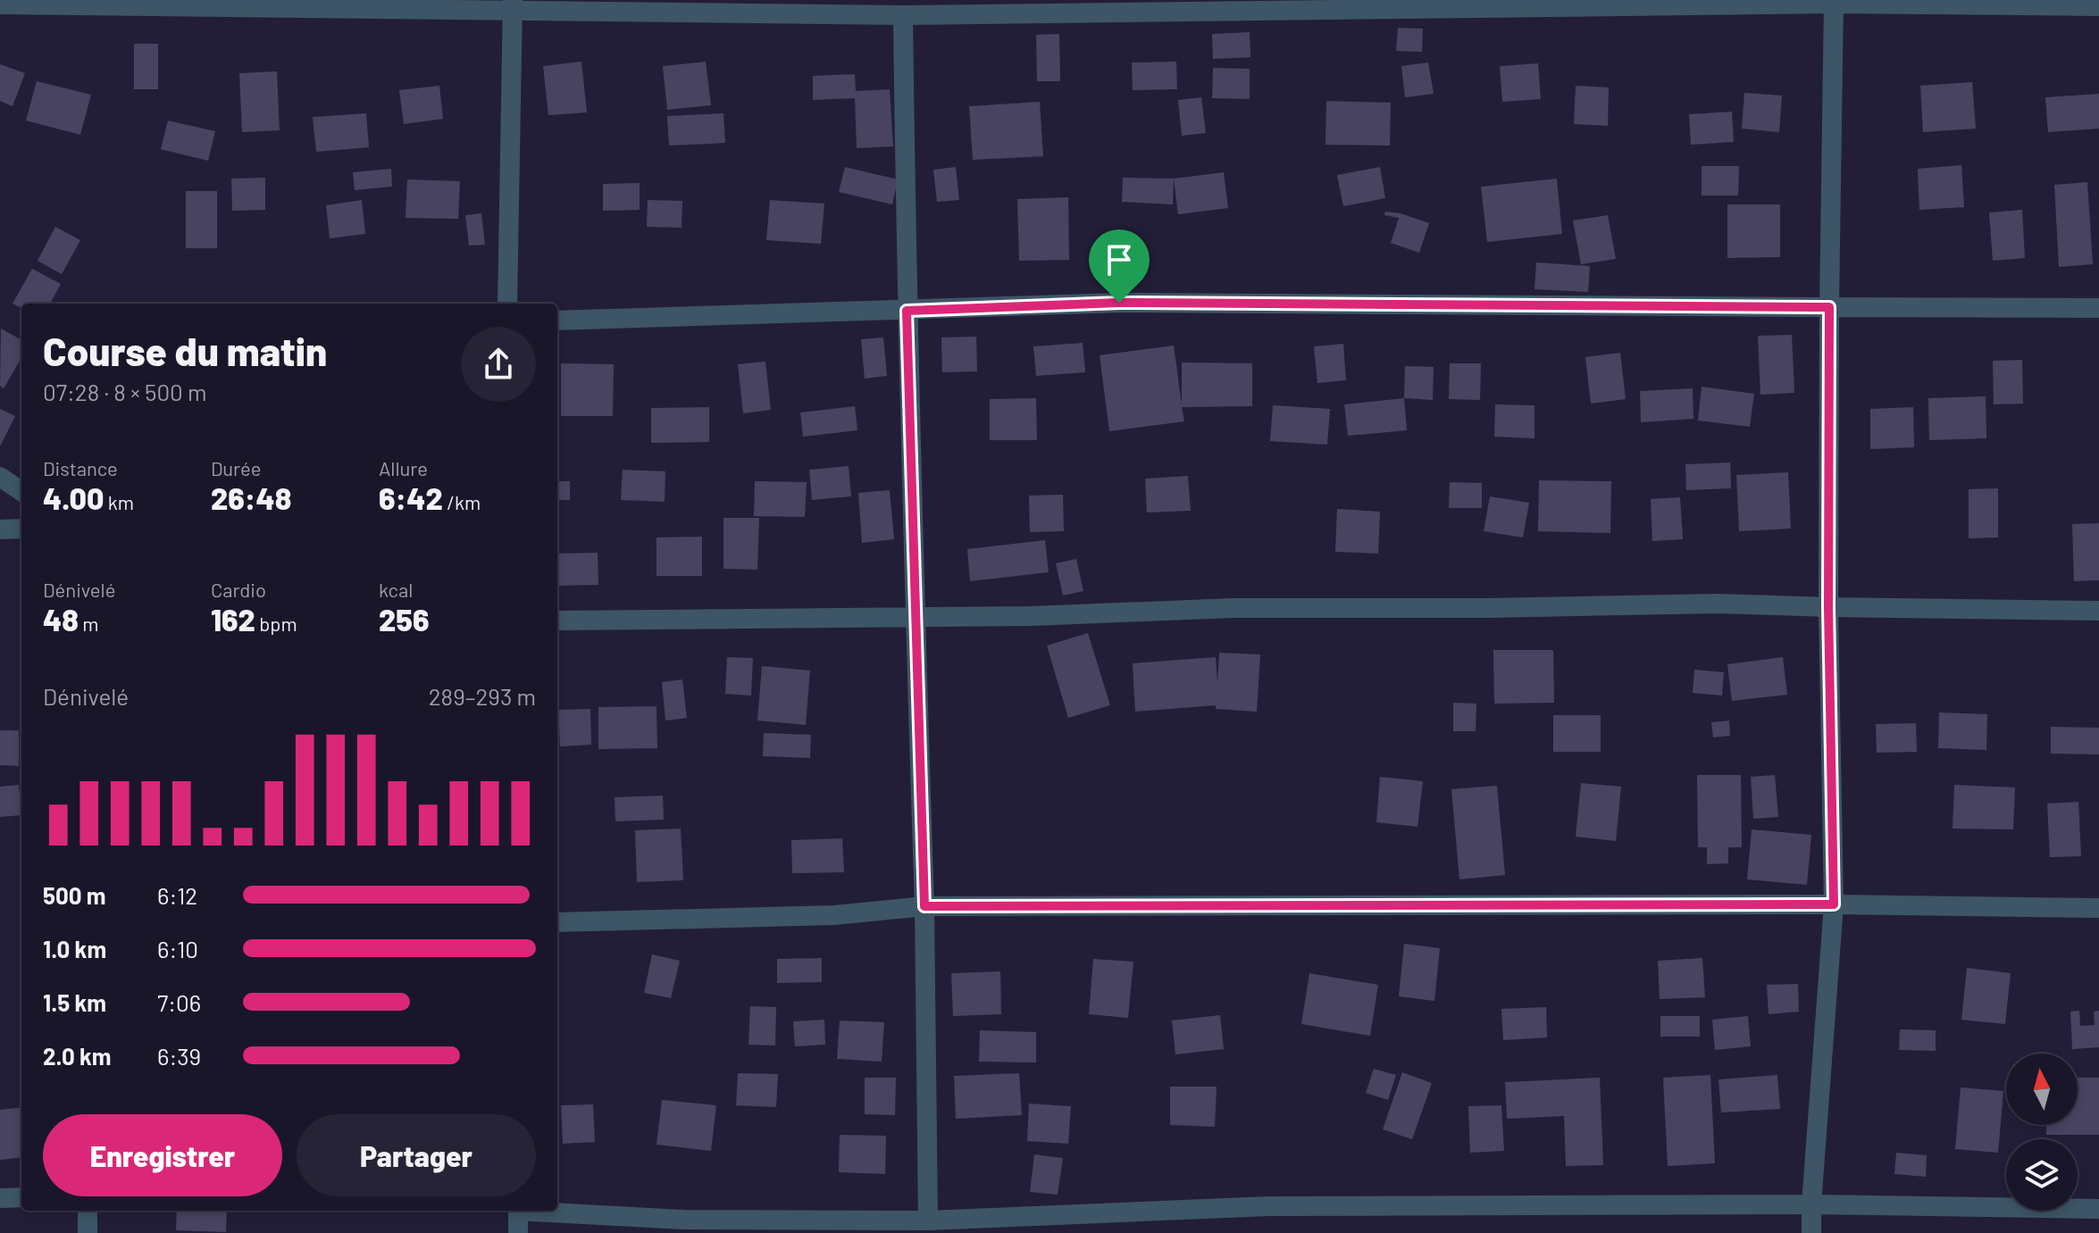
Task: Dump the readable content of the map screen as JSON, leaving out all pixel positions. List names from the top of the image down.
{
  "north": "top",
  "page": {
    "heading": ["Course du matin", "07:28 · 8 × 500 m"],
    "stats": [
      ["Distance", "4.00 km"],
      ["Durée", "26:48"],
      ["Allure", "6:42 /km"],
      ["Dénivelé", "48 m"],
      ["Cardio", "162 bpm"],
      ["kcal", "256"]
    ],
    "chart": ["Dénivelé", "289–293 m"],
    "list": [
      {
        "name": "500 m",
        "note": "6:12"
      },
      {
        "name": "1.0 km",
        "note": "6:10"
      },
      {
        "name": "1.5 km",
        "note": "7:06"
      },
      {
        "name": "2.0 km",
        "note": "6:39"
      }
    ],
    "buttons": ["Enregistrer", "Partager"]
  }
}
